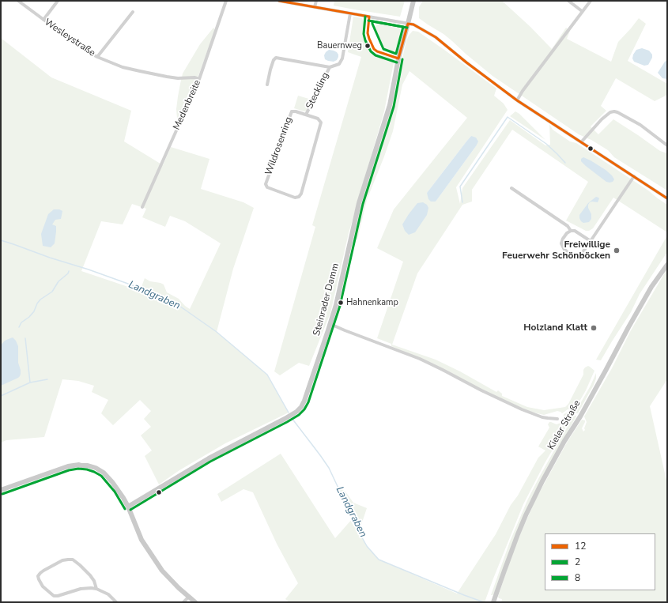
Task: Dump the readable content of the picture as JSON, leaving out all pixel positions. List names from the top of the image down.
{
  "streets": {
    "main road": ["Steinrader Damm", "Kieler Straße"],
    "street": [
      "Wesleystraße",
      "Steckling",
      "Medenbreite",
      "Wildrosenring"
    ]
  },
  "crossings": [
    ["Wesleystraße", "Medenbreite"],
    ["Steckling", "Wildrosenring"]
  ],
  "water": ["Landgraben"],
  "places": [
    "Bauernweg",
    "Freiwillige Feuerwehr Schönböcken",
    "Hahnenkamp",
    "Holzland Klatt"
  ],
  "lines": ["transit line 12", "transit line 2", "transit line 8"],
  "legend": ["12", "2", "8"]
}
